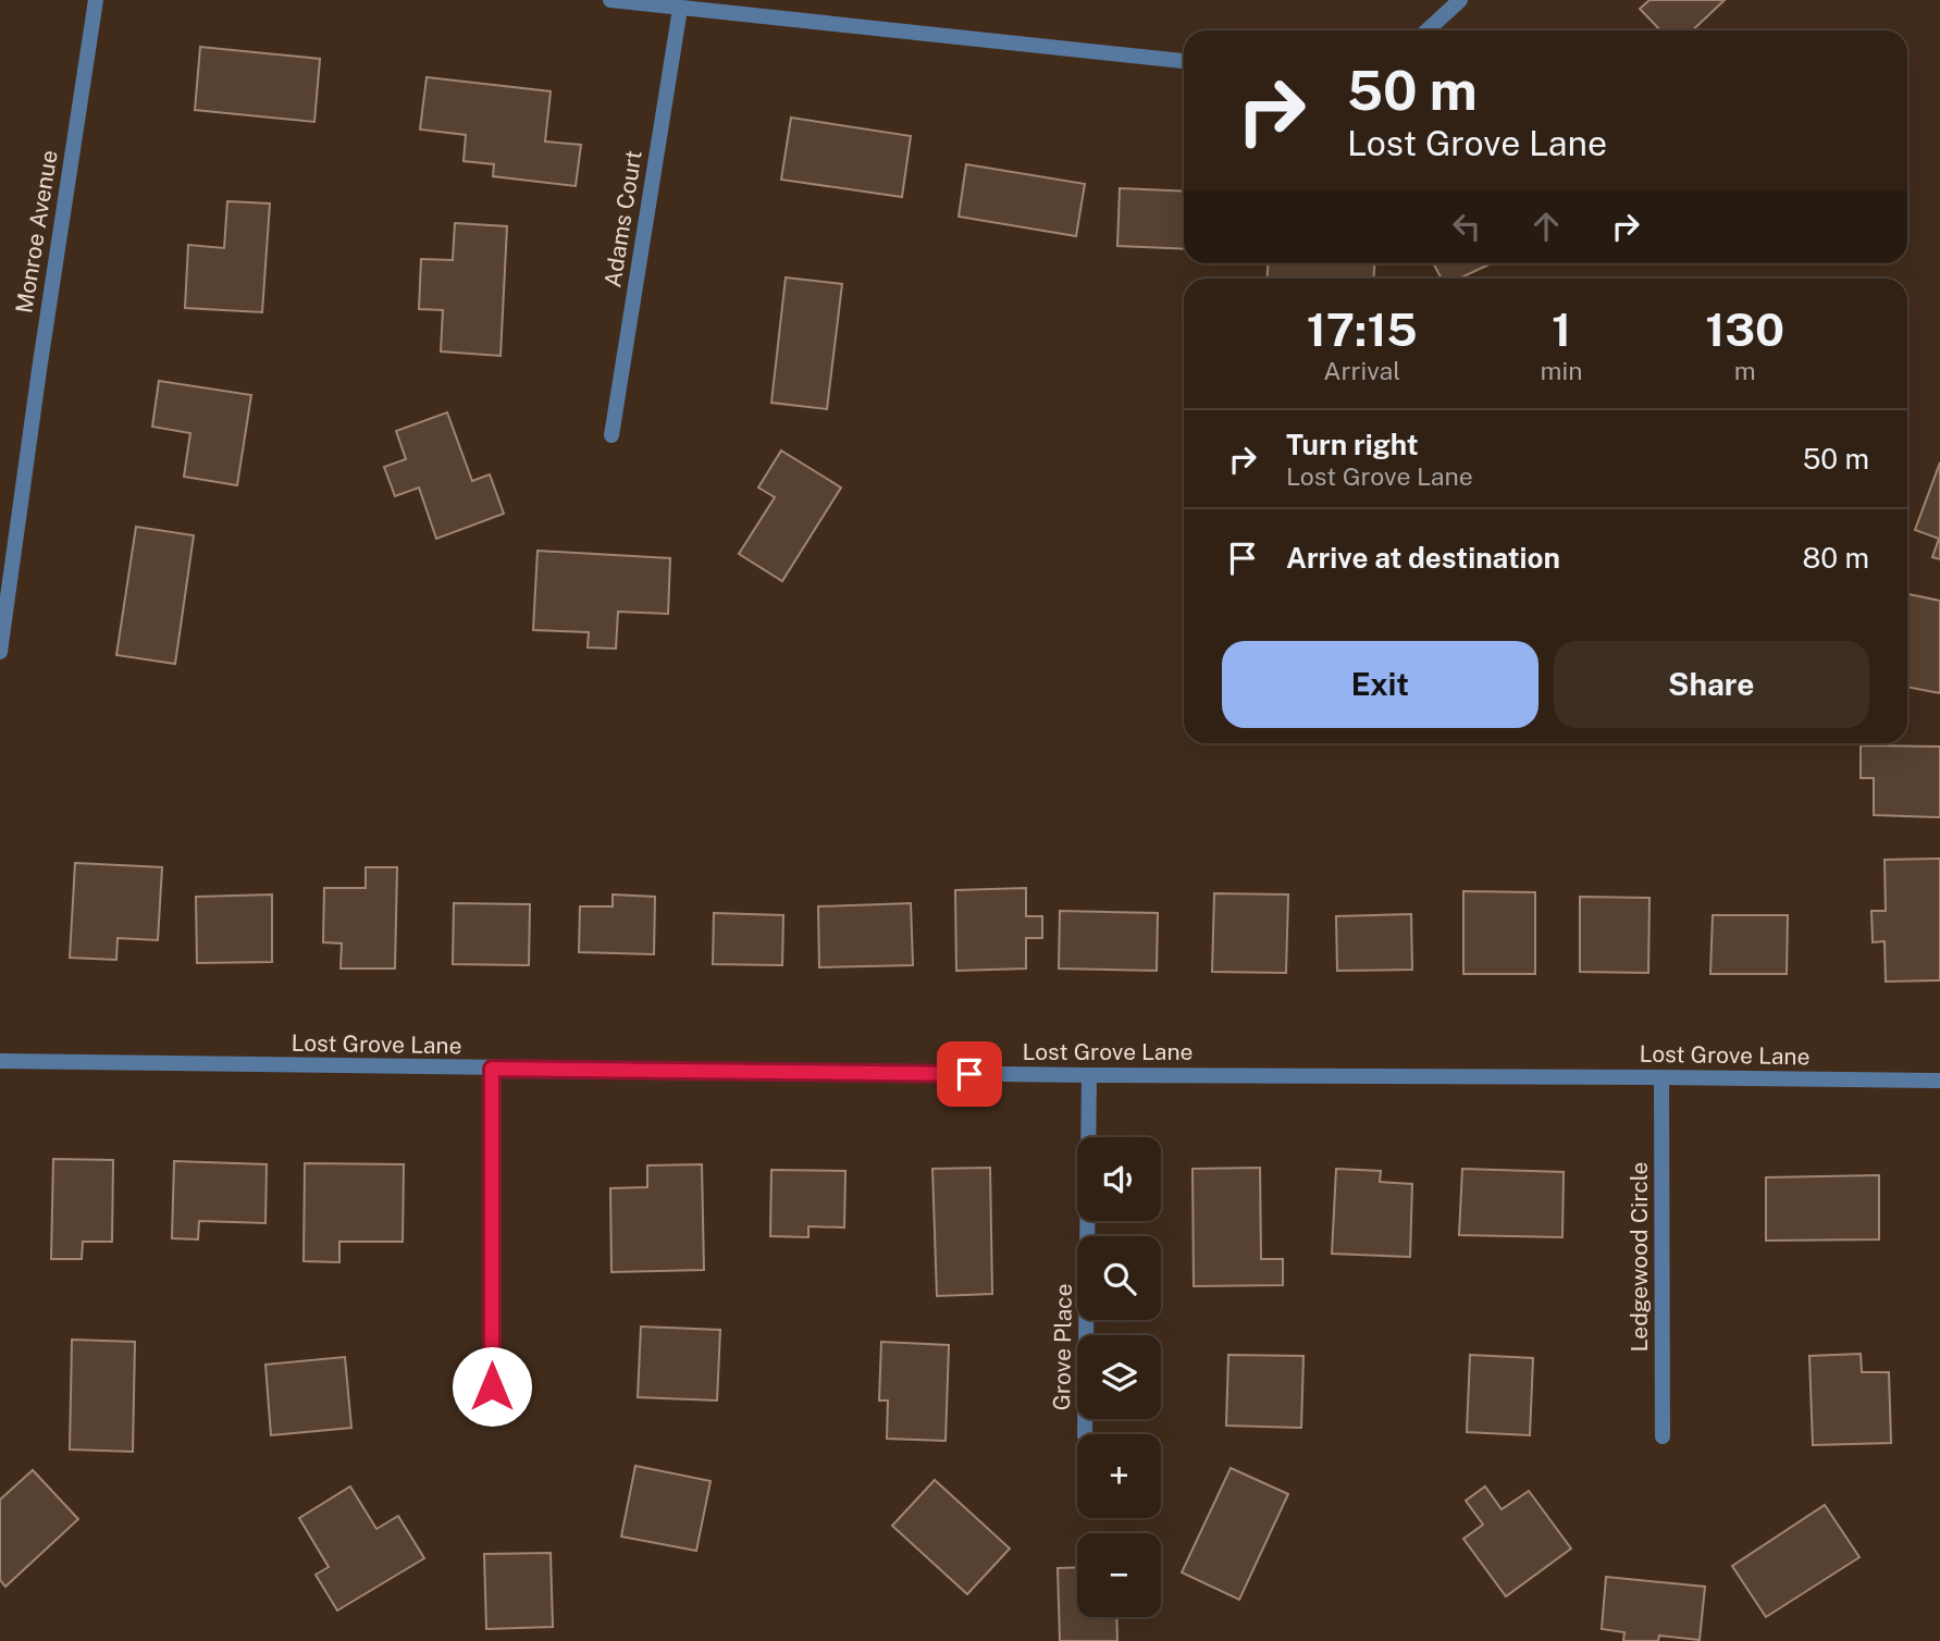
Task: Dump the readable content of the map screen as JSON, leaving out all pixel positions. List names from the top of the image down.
{
  "streets": {
    "street": [
      "Adams Court",
      "Monroe Avenue",
      "Lost Grove Lane",
      "Ledgewood Circle",
      "Grove Place"
    ]
  },
  "crossings": [
    ["Lost Grove Lane", "Ledgewood Circle"],
    ["Lost Grove Lane", "Grove Place"]
  ],
  "page": {
    "turn": ["50 m", "Lost Grove Lane"],
    "eta": [
      "17:15",
      "Arrival",
      "1",
      "min",
      "130",
      "m"
    ],
    "list": [
      {
        "name": "Turn right",
        "note": "Lost Grove Lane",
        "value": "50 m"
      },
      {
        "name": "Arrive at destination",
        "value": "80 m"
      }
    ],
    "buttons": ["Exit", "Share"],
    "map_buttons": ["+", "−"]
  }
}
